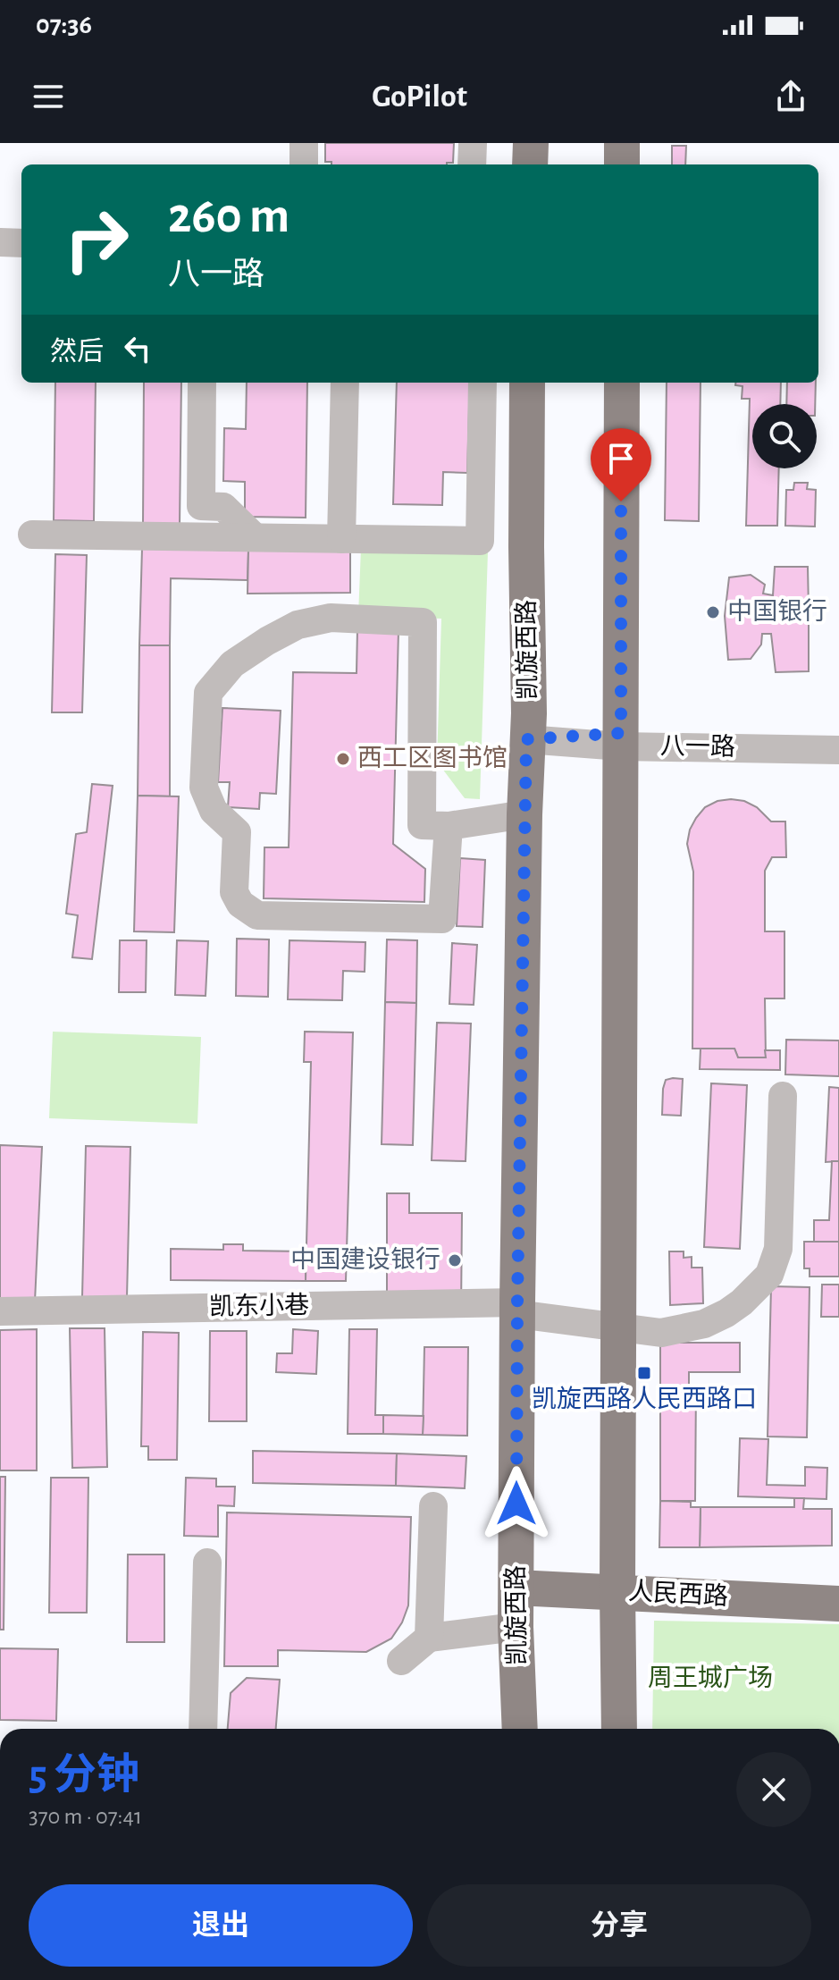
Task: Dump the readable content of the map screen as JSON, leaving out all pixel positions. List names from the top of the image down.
{
  "streets": {
    "main road": ["凯旋西路", "人民西路"],
    "street": ["八一路", "凯东小巷"]
  },
  "crossings": [
    ["凯旋西路", "八一路"],
    ["凯旋西路", "凯东小巷"],
    ["凯旋西路", "人民西路"]
  ],
  "parks": ["周王城广场"],
  "places": {
    "other": ["中国银行", "西工区图书馆", "中国建设银行"],
    "transit": ["凯旋西路人民西路口"]
  },
  "page": {
    "status": "07:36",
    "header": "GoPilot",
    "turn": ["260 m", "八一路"],
    "then": "然后",
    "heading": ["5 分钟", "370 m · 07:41"],
    "buttons": ["退出", "分享"]
  }
}
